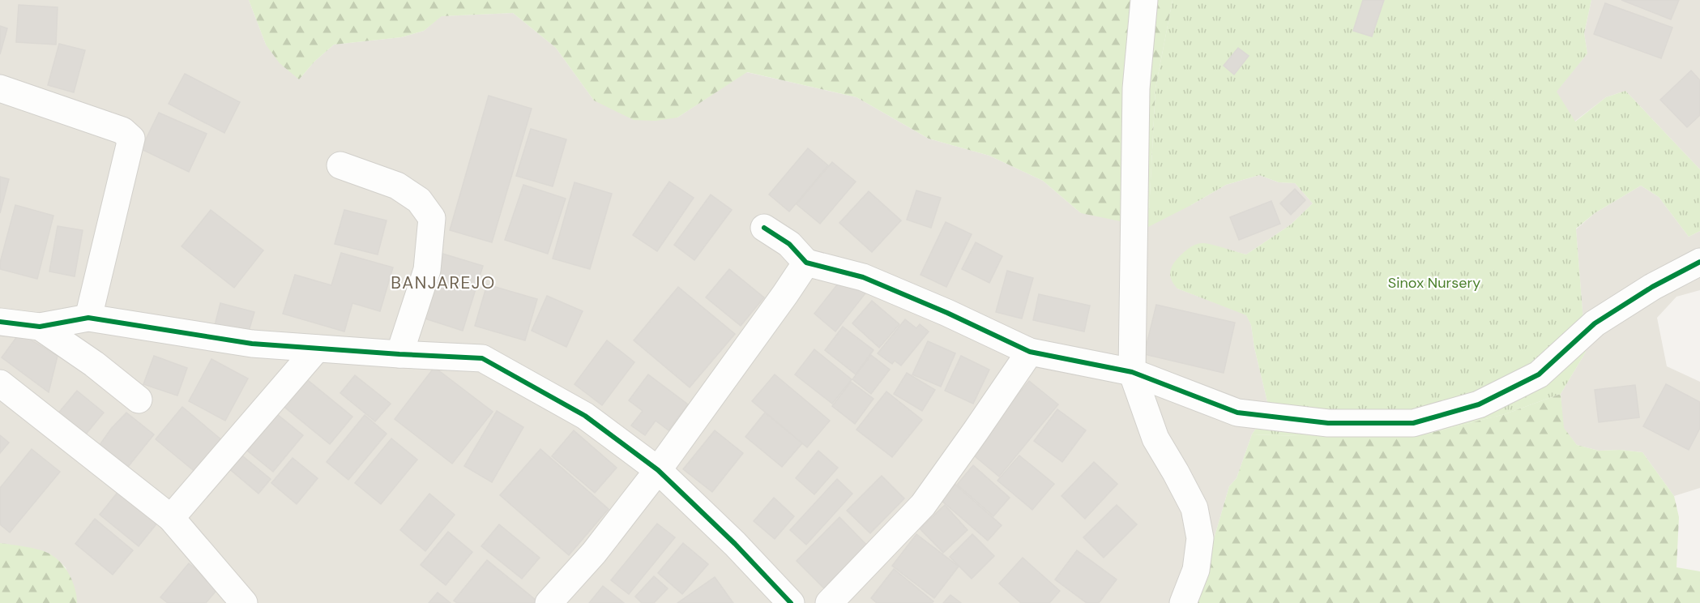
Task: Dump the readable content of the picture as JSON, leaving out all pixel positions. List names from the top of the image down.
{
  "districts": ["BANJAREJO"],
  "parks": ["Sinox Nursery"]
}
